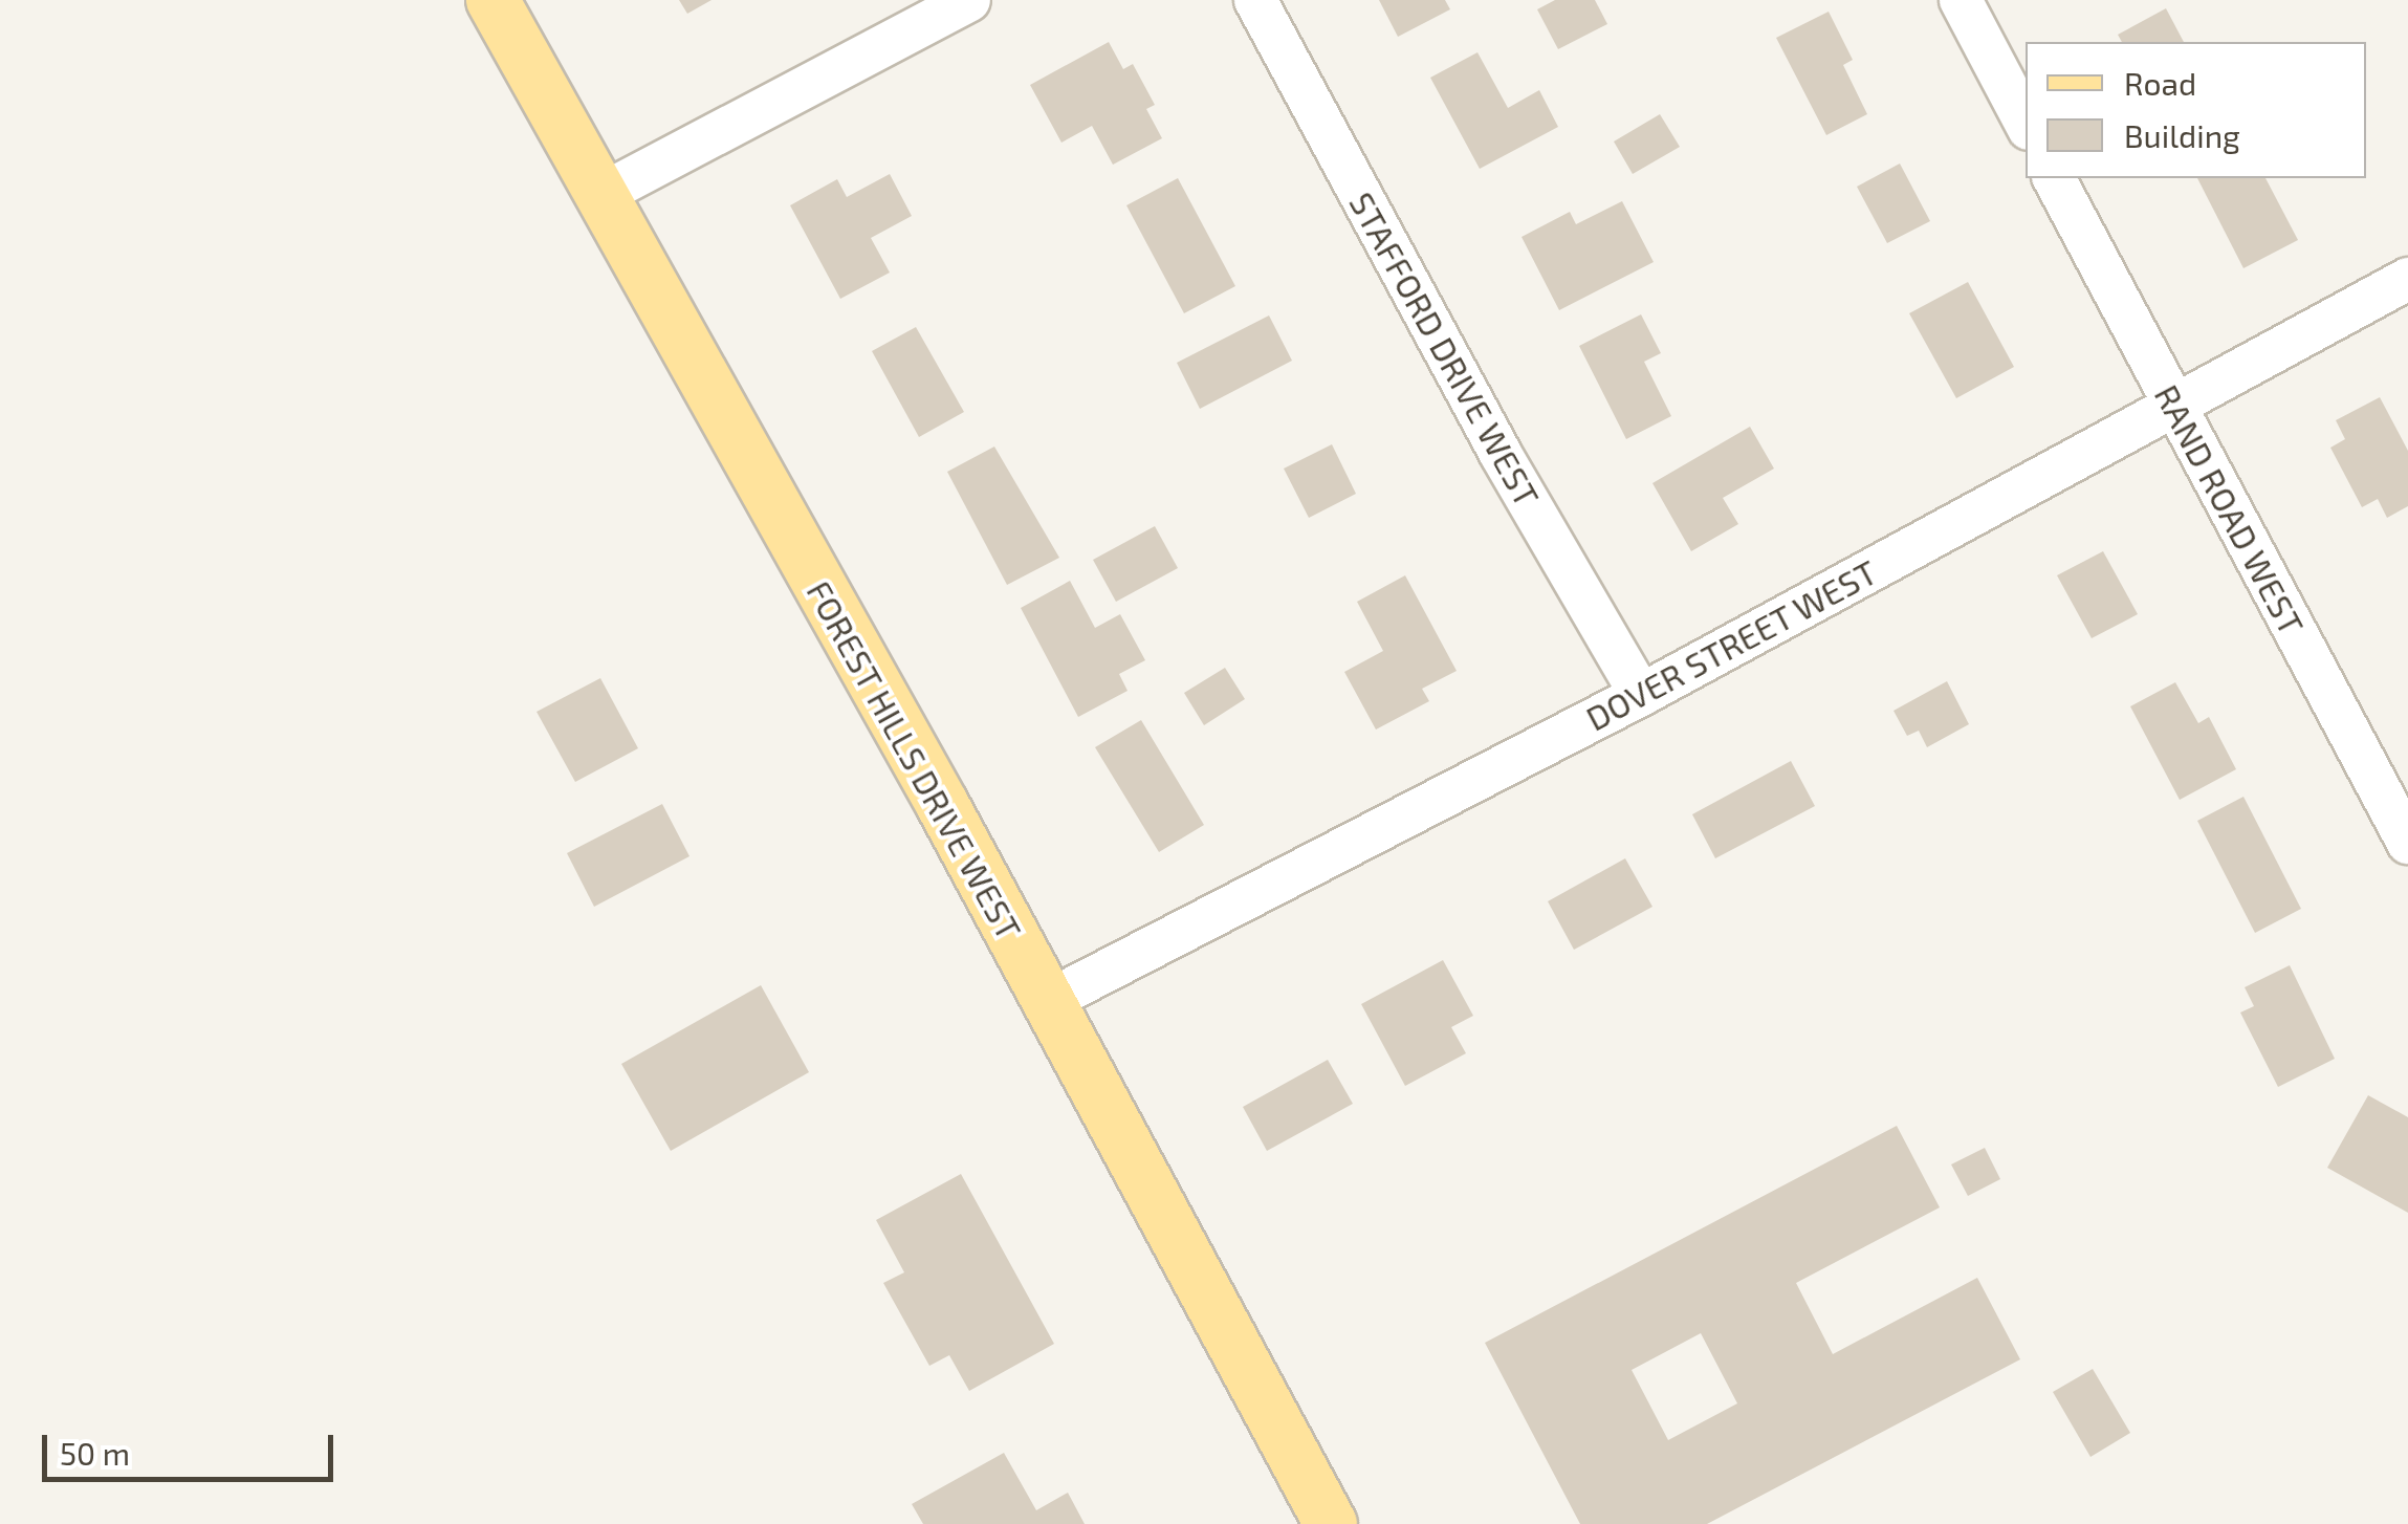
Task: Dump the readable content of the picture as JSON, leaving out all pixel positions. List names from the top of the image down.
{
  "streets": {
    "main road": ["FOREST HILLS DRIVE WEST"],
    "street": ["STAFFORD DRIVE WEST", "RAND ROAD WEST", "DOVER STREET WEST"]
  },
  "crossings": [
    ["STAFFORD DRIVE WEST", "DOVER STREET WEST"],
    ["RAND ROAD WEST", "DOVER STREET WEST"],
    ["DOVER STREET WEST", "FOREST HILLS DRIVE WEST"]
  ],
  "legend": ["Road", "Building"],
  "scale_bar": "50 m"
}
